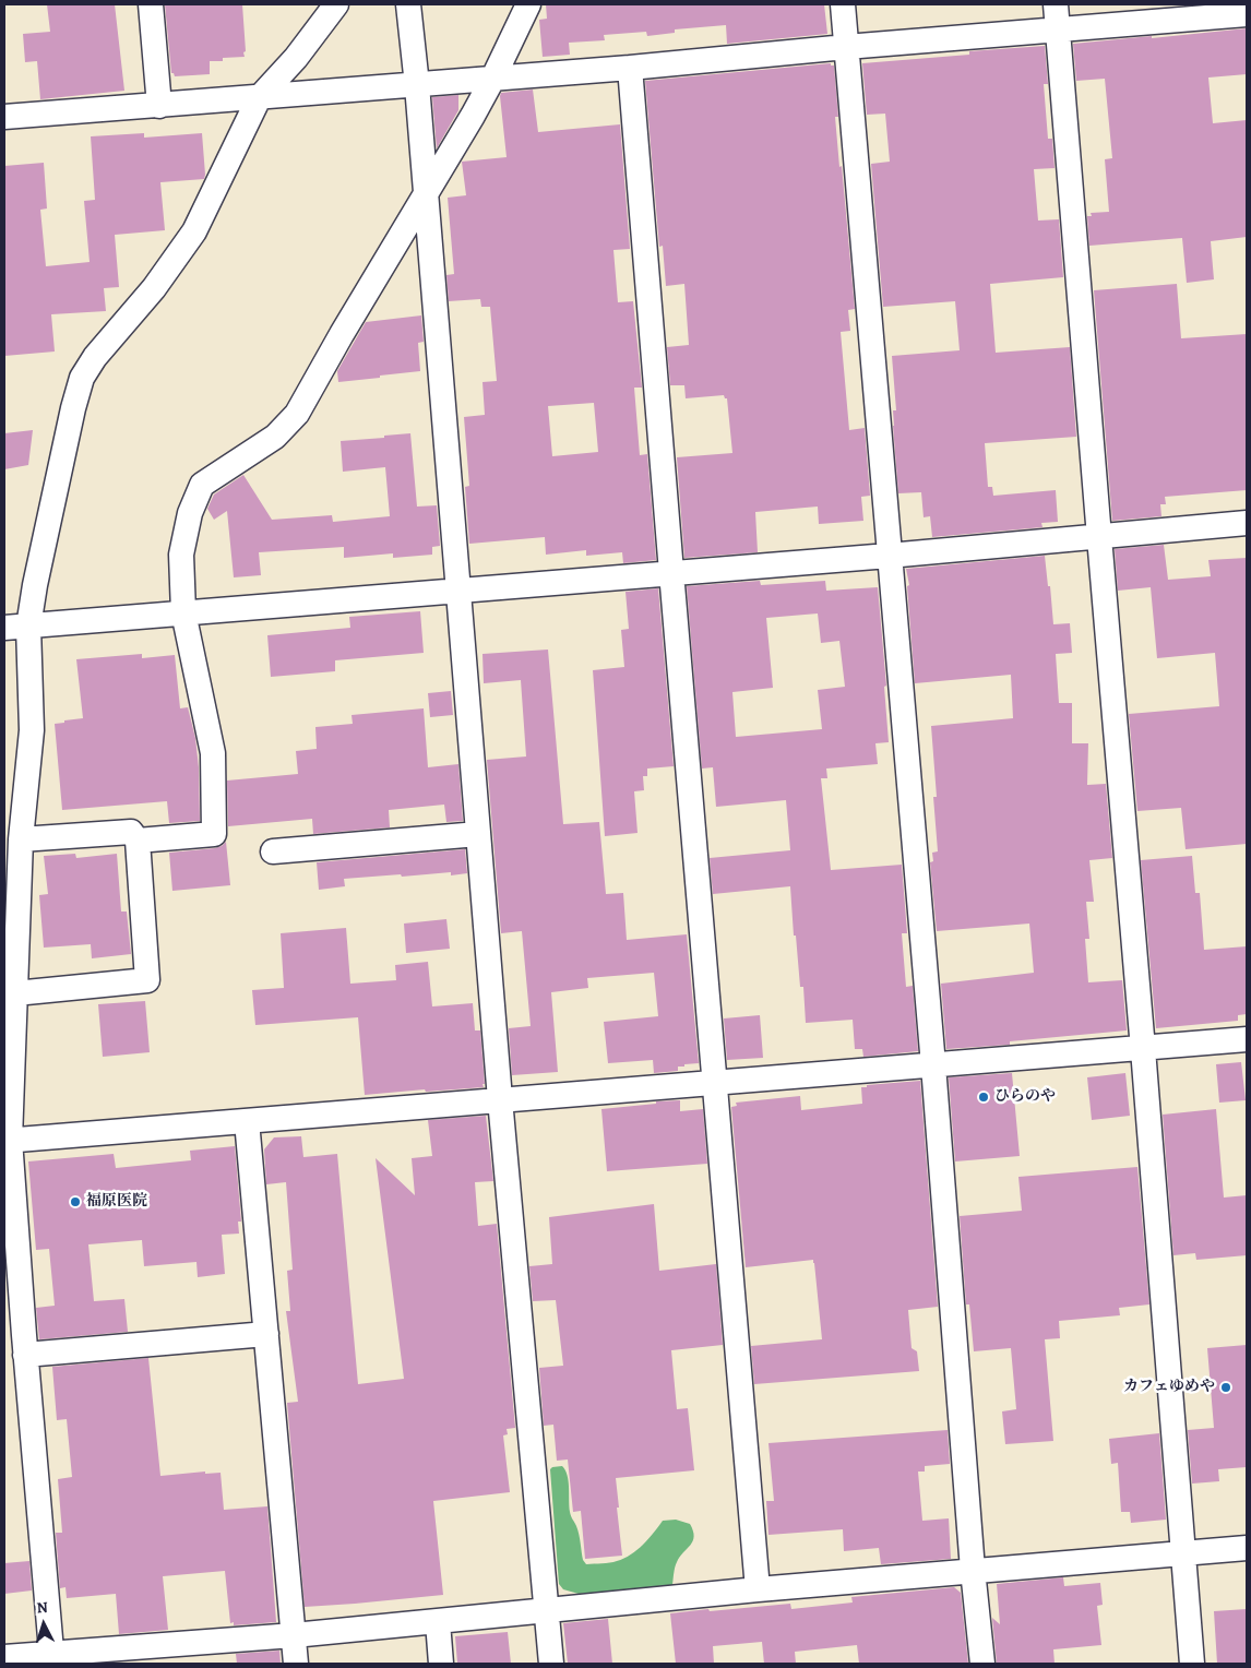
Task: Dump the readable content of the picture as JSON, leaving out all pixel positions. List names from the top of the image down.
{
  "places": ["ひらのや", "福原医院", "カフェゆめや"],
  "north": "top"
}
